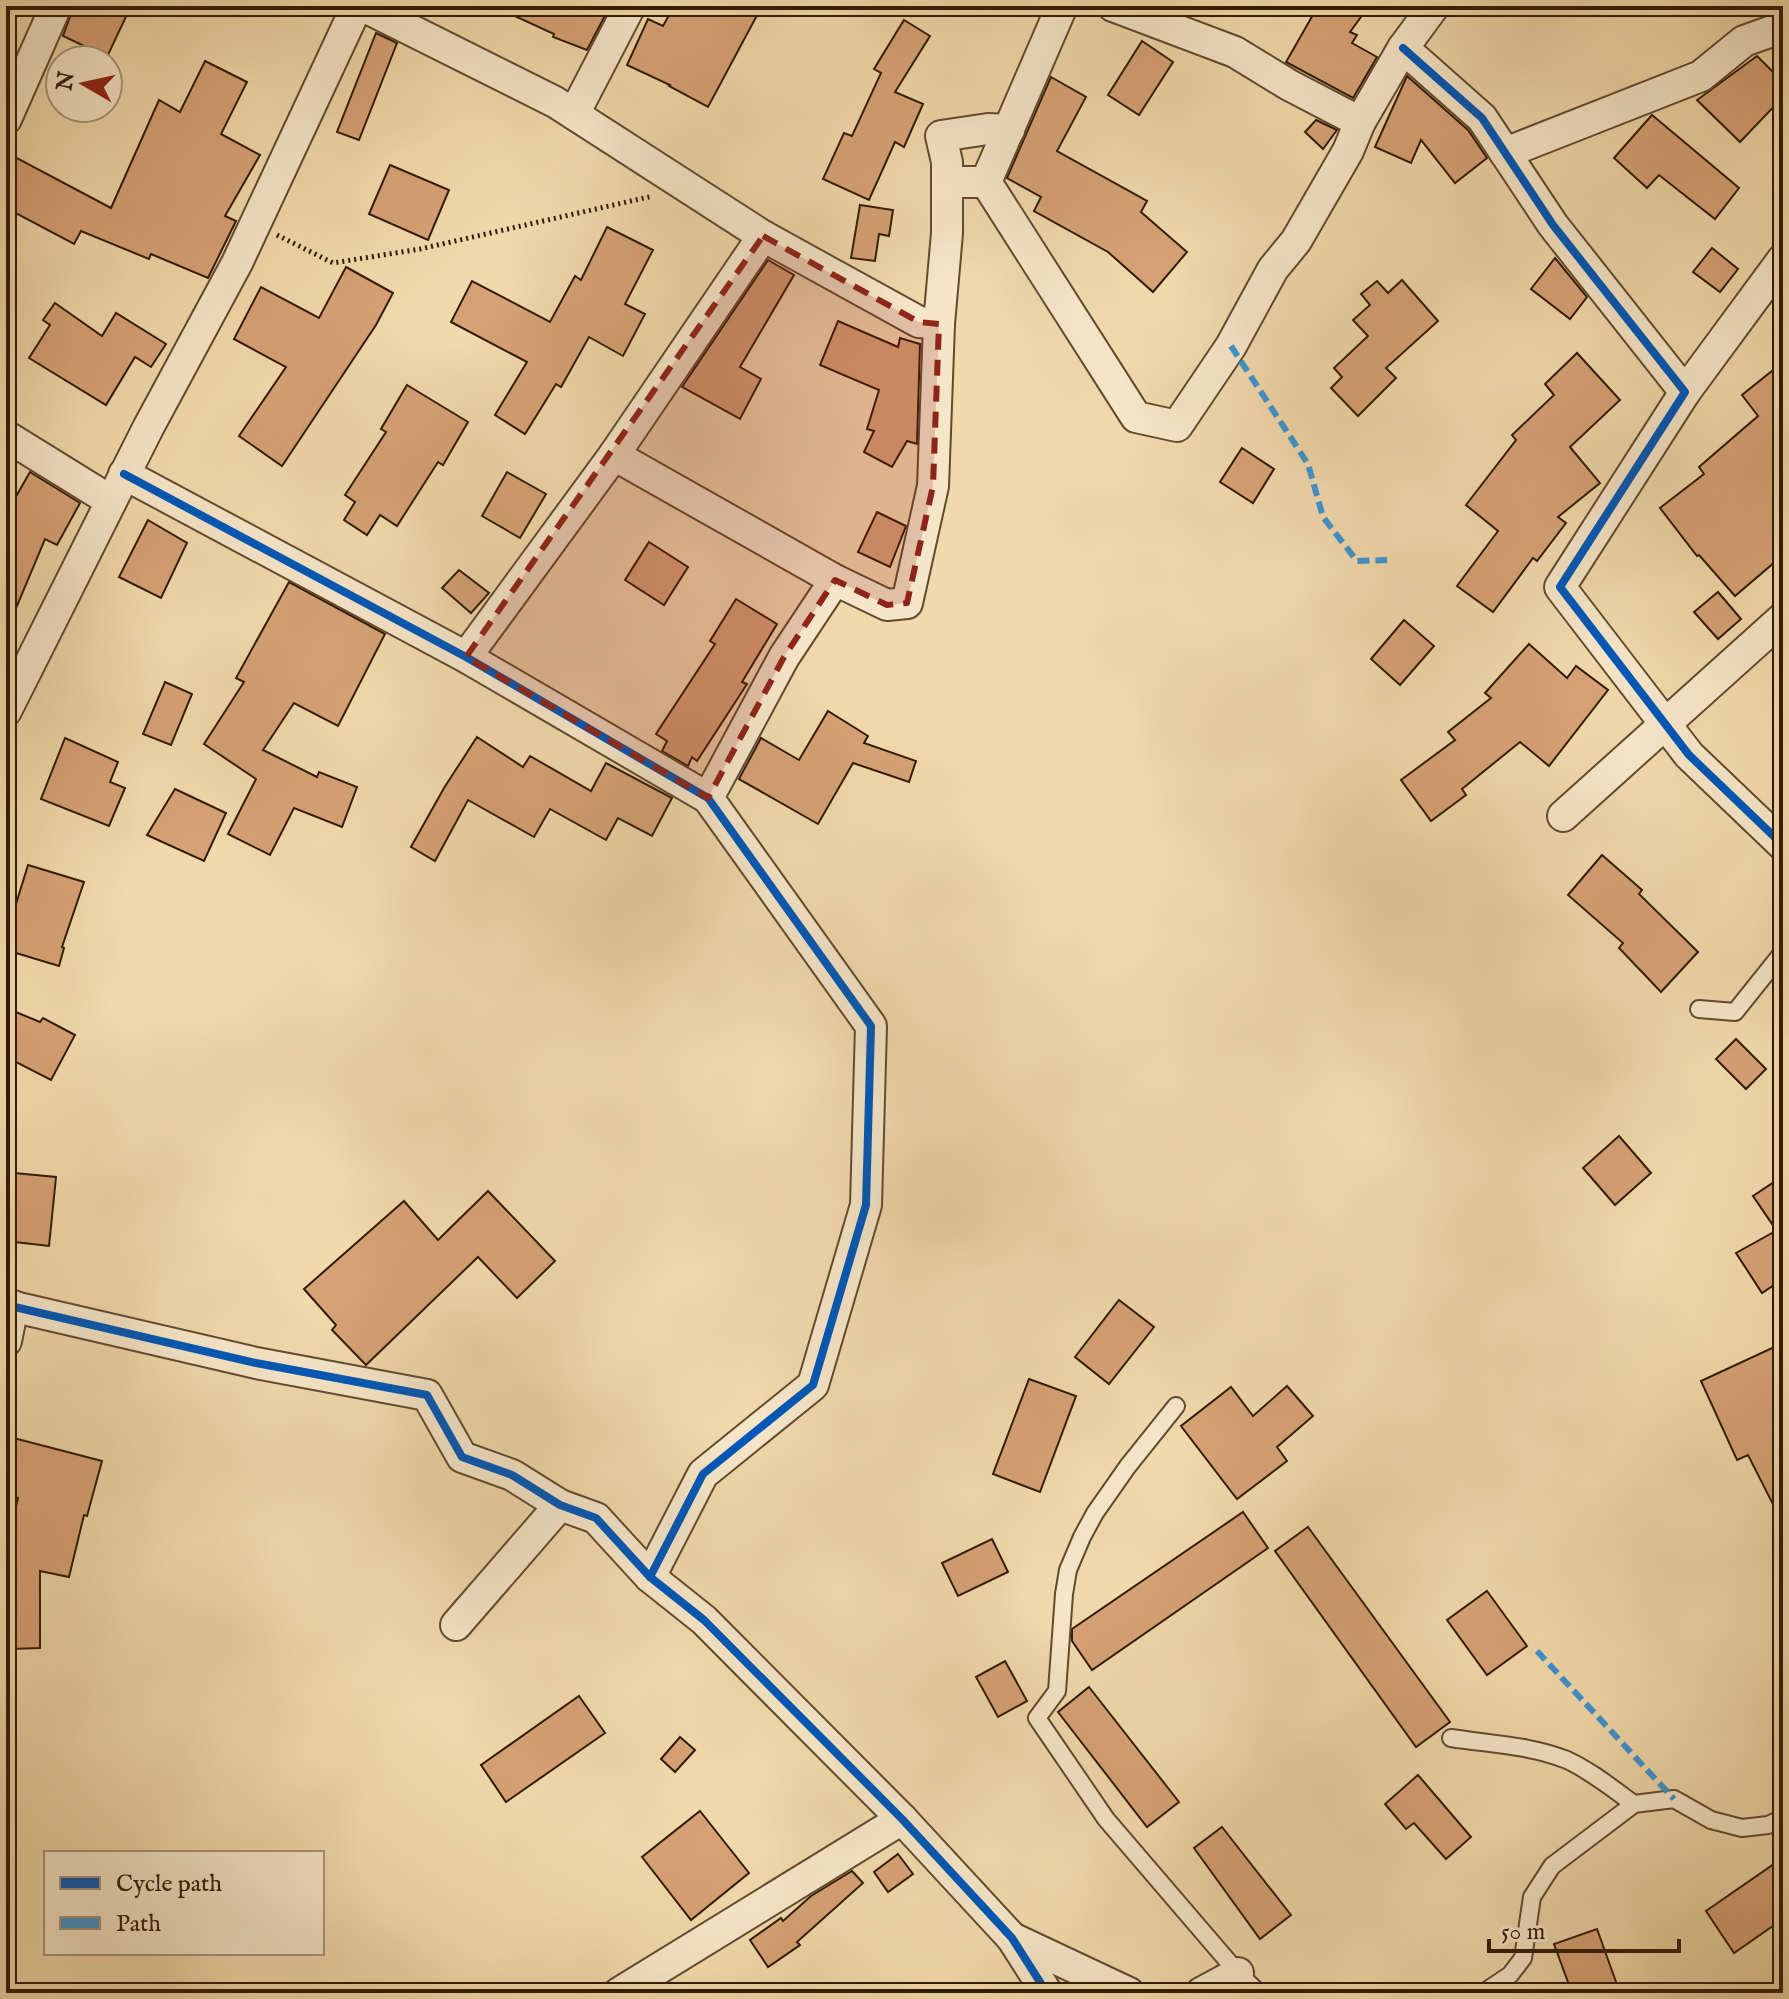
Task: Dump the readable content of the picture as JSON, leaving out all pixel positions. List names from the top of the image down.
{
  "legend": ["Cycle path", "Path"],
  "scale_bar": "50 m",
  "north": "left"
}
